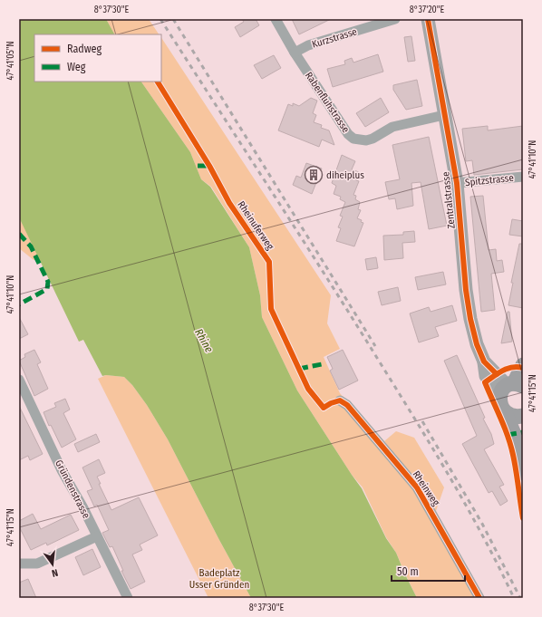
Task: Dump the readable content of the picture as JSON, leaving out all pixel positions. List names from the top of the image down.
{
  "streets": {
    "street": [
      "Kurzstrasse",
      "Rabenfluhstrasse",
      "Spitzstrasse",
      "Zentralstrasse",
      "Rheinweg",
      "Gründenstrasse"
    ],
    "cycle path": ["Rheinuferweg"]
  },
  "crossings": [
    ["Kurzstrasse", "Rabenfluhstrasse"],
    ["Rabenfluhstrasse", "Zentralstrasse"],
    ["Spitzstrasse", "Zentralstrasse"]
  ],
  "water": ["Rhine"],
  "parks": ["Badeplatz Usser Gründen"],
  "places": {
    "building": ["diheiplus"]
  },
  "legend": ["Radweg", "Weg"],
  "scale_bar": "50 m",
  "north": "bottom",
  "coordinates": [
    "8°37'30\"E",
    "8°37'20\"E",
    "47°41'05\"N",
    "47°41'10\"N",
    "47°41'15\"N"
  ]
}
